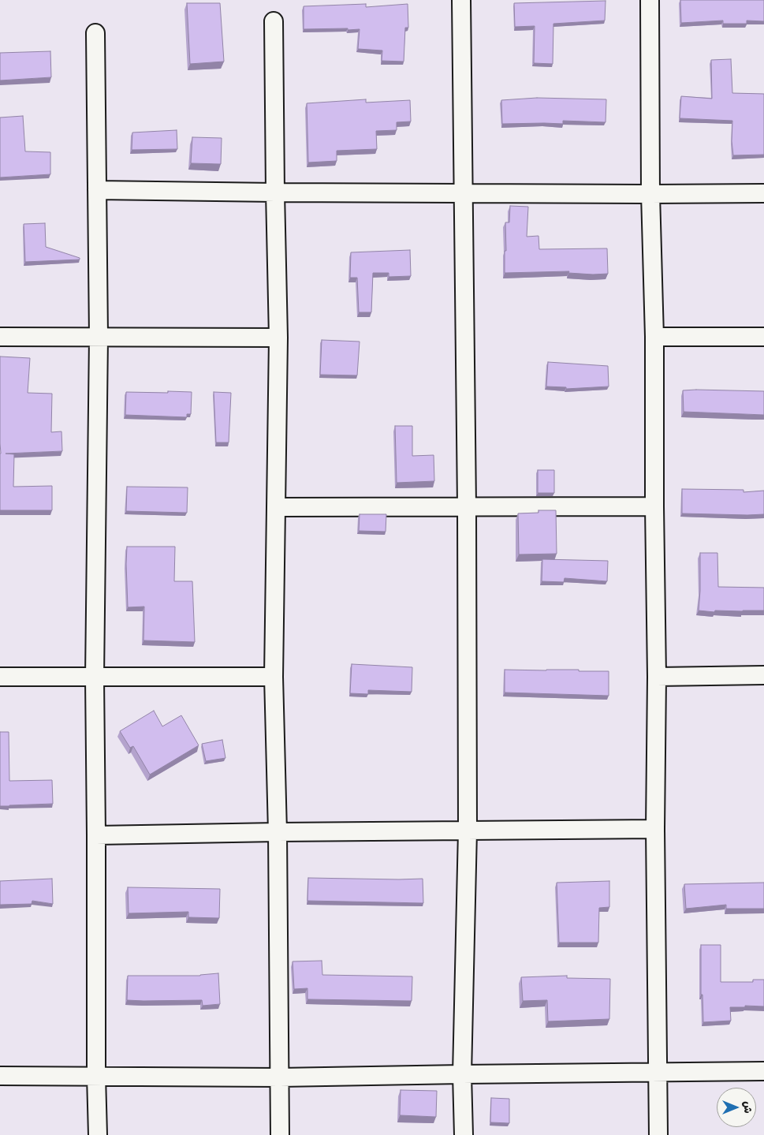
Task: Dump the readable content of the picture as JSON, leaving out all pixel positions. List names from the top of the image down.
{
  "north": "right"
}
